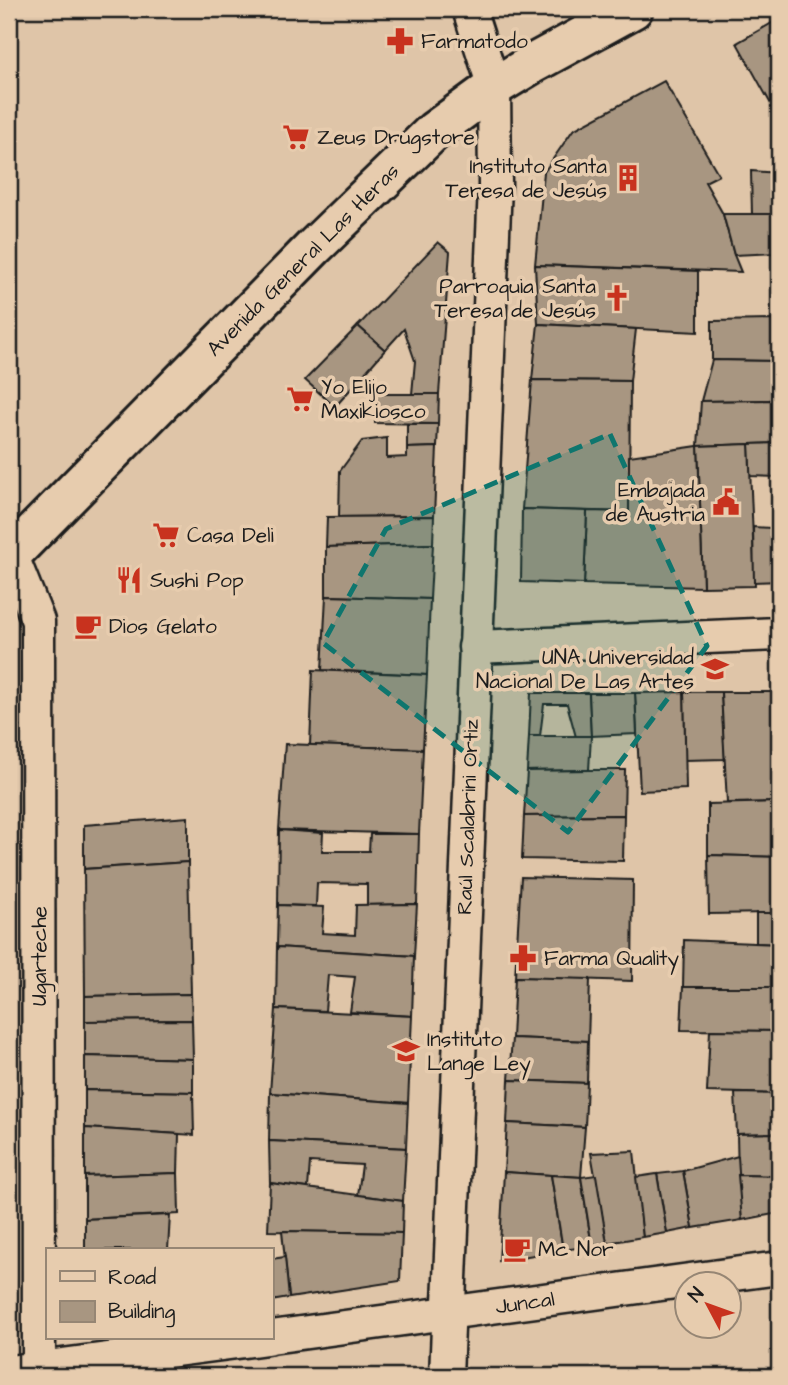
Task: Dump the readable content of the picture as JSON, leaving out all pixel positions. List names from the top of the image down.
{
  "streets": {
    "main road": ["Avenida General Las Heras"],
    "street": ["Raúl Scalabrini Ortiz", "Ugarteche", "Juncal"]
  },
  "crossings": [
    ["Avenida General Las Heras", "Raúl Scalabrini Ortiz"],
    ["Avenida General Las Heras", "Ugarteche"],
    ["Raúl Scalabrini Ortiz", "Juncal"],
    ["Ugarteche", "Juncal"]
  ],
  "places": {
    "pharmacy": ["Farmatodo", "Farma Quality"],
    "supermarket": ["Zeus Drugstore", "Yo Elijo Maxikiosco", "Casa Deli"],
    "building": ["Instituto Santa Teresa de Jesús"],
    "church": ["Parroquia Santa Teresa de Jesús"],
    "public building": ["Embajada de Austria"],
    "restaurant": ["Sushi Pop"],
    "cafe": ["Dios Gelato", "Mc Nor"],
    "school or university": ["UNA Universidad Nacional De Las Artes", "Instituto Lange Ley"]
  },
  "legend": ["Road", "Building"],
  "north": "top left"
}
